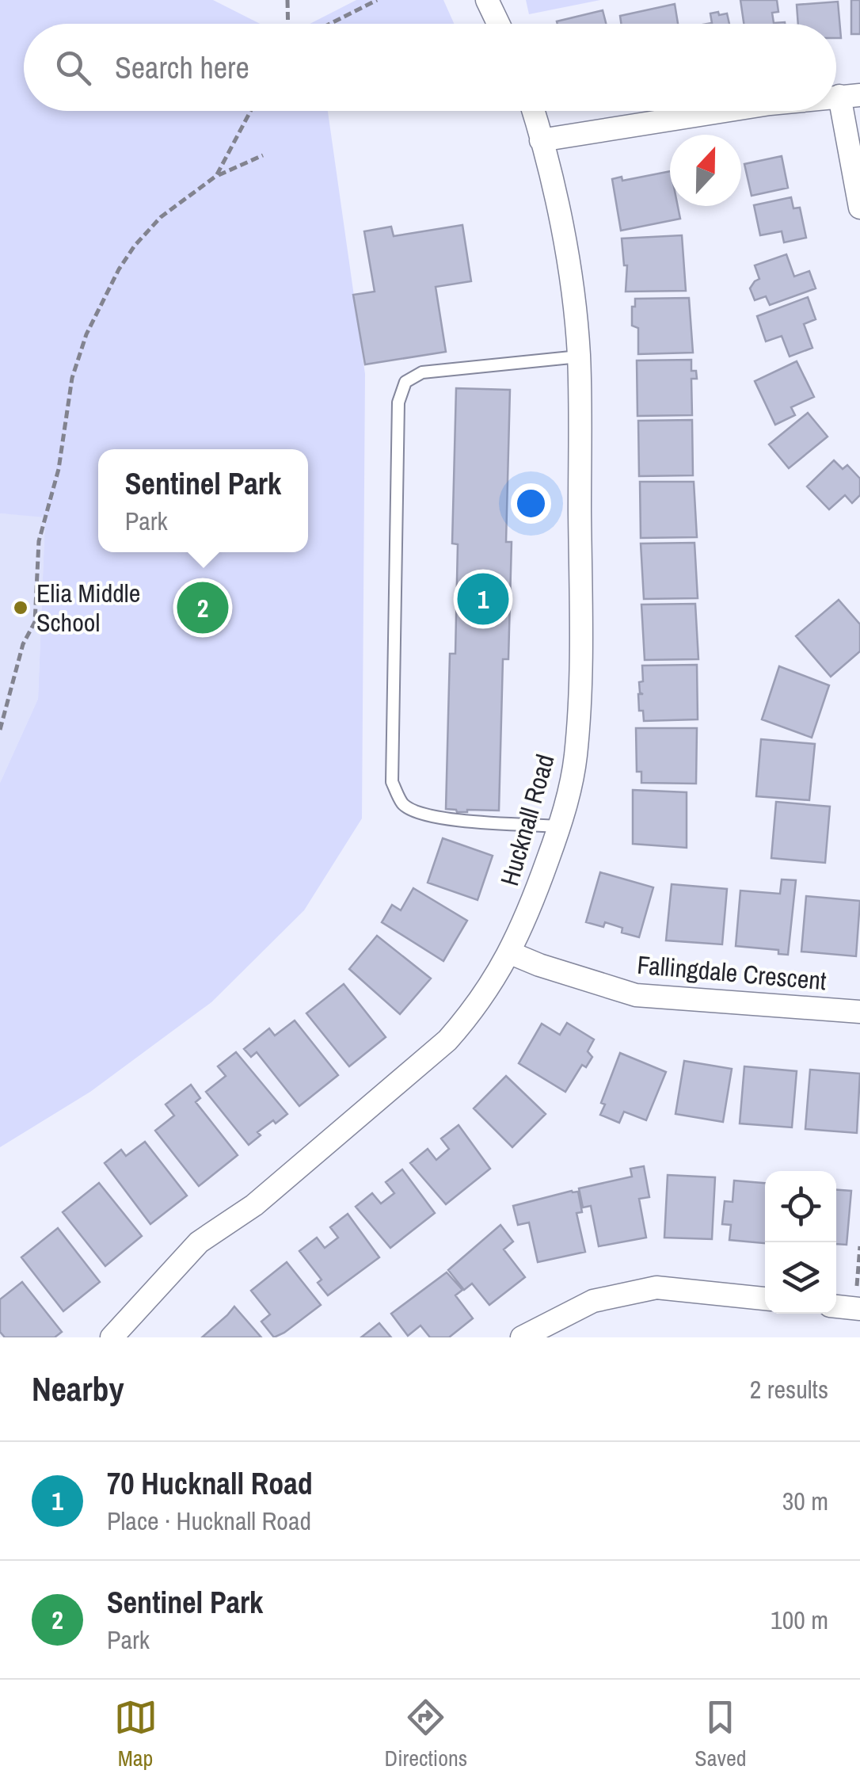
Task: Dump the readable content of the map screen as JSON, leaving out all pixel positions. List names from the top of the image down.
{
  "streets": {
    "street": ["Hucknall Road", "Fallingdale Crescent"]
  },
  "crossings": [
    ["Hucknall Road", "Fallingdale Crescent"]
  ],
  "places": ["Elia Middle School"],
  "north": "top",
  "page": {
    "search": "Search here",
    "popup": ["Sentinel Park", "Park"],
    "pins": ["1", "2"],
    "heading": ["Nearby", "2 results"],
    "list": [
      {
        "mark": "1",
        "name": "70 Hucknall Road",
        "note": "Place · Hucknall Road",
        "value": "30 m"
      },
      {
        "mark": "2",
        "name": "Sentinel Park",
        "note": "Park",
        "value": "100 m"
      }
    ],
    "nav": ["Map", "Directions", "Saved"]
  }
}
